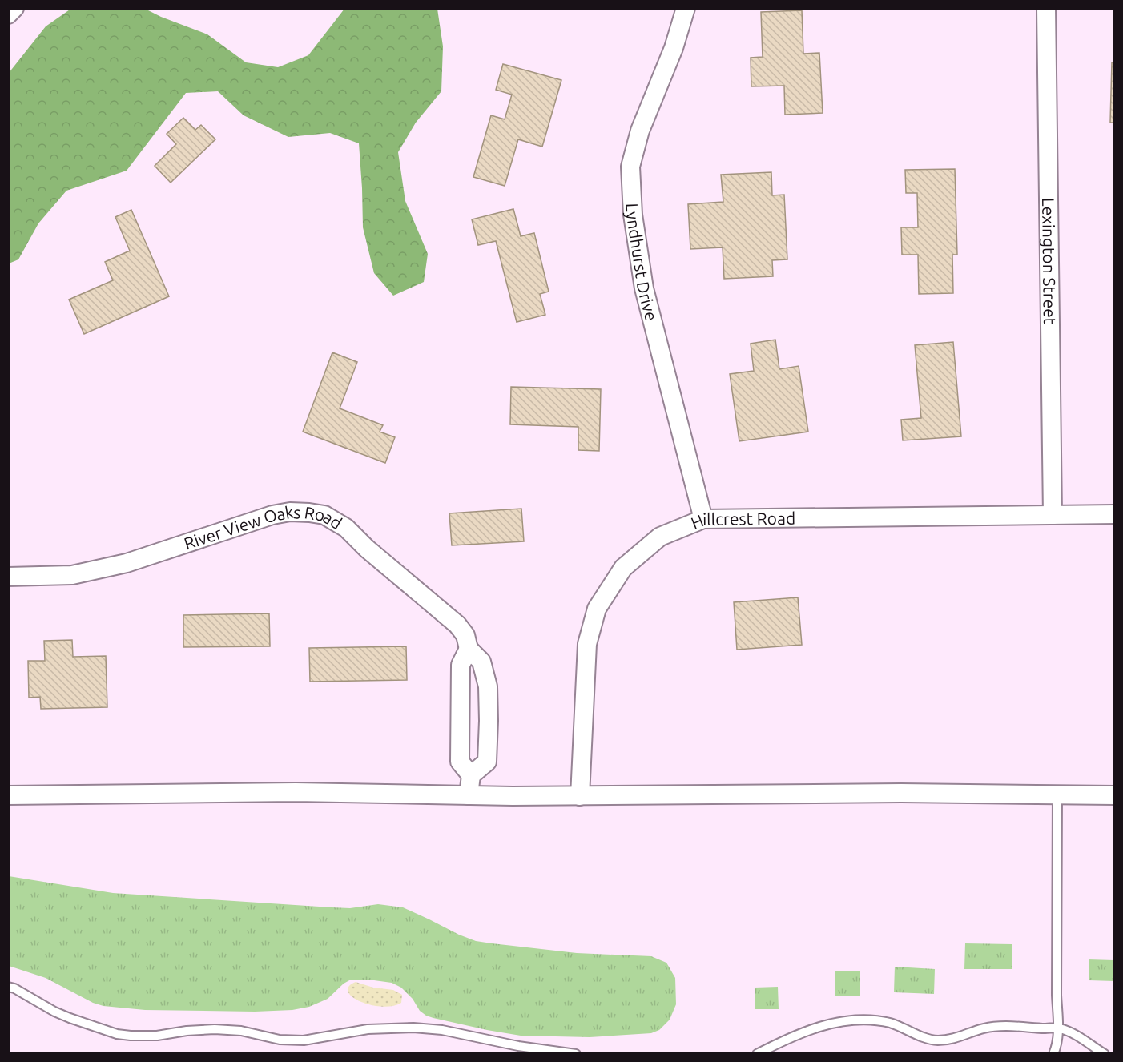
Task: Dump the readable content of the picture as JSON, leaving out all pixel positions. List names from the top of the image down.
{
  "streets": {
    "street": [
      "Lyndhurst Drive",
      "Lexington Street",
      "Hillcrest Road",
      "River View Oaks Road"
    ]
  },
  "crossings": [
    ["Lyndhurst Drive", "Hillcrest Road"],
    ["Lexington Street", "Hillcrest Road"]
  ]
}
